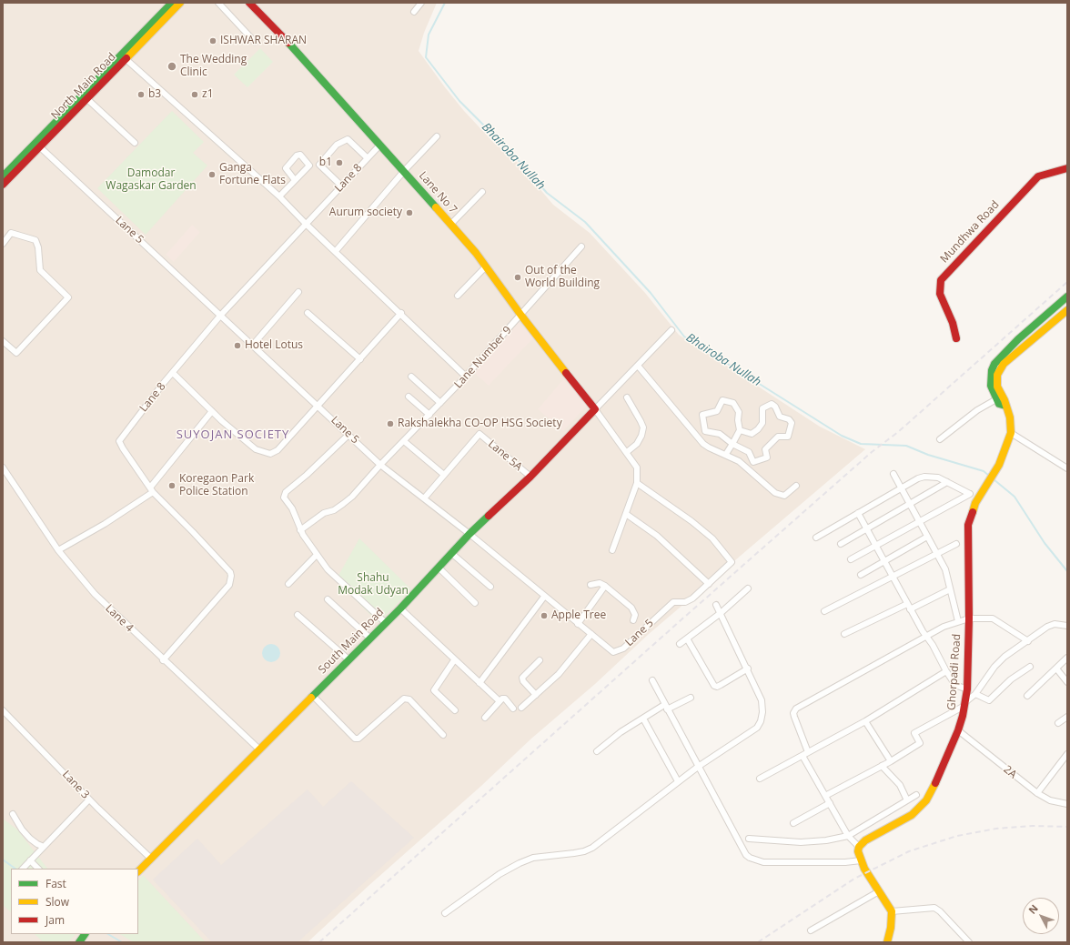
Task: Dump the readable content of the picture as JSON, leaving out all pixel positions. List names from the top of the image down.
{
  "streets": {
    "main road": [
      "North Main Road",
      "Lane No 7",
      "Mundhwa Road",
      "South Main Road",
      "Ghorpadi Road"
    ],
    "street": [
      "Lane 8",
      "Lane 5",
      "Lane Number 9",
      "Lane 5A",
      "Lane 4",
      "2A",
      "Lane 3"
    ]
  },
  "crossings": [
    ["North Main Road", "Lane 5"],
    ["Lane 8", "Lane No 7"],
    ["Lane 8", "Lane 5"],
    ["Lane 8", "Lane 4"],
    ["Lane No 7", "Lane Number 9"],
    ["Lane No 7", "South Main Road"],
    ["Lane 5", "Lane Number 9"],
    ["Lane 5", "South Main Road"],
    ["Lane 5A", "South Main Road"],
    ["Lane 4", "South Main Road"],
    ["South Main Road", "Lane 3"],
    ["Ghorpadi Road", "2A"]
  ],
  "districts": ["SUYOJAN SOCIETY"],
  "water": ["Bhairoba Nullah"],
  "parks": ["Damodar Wagaskar Garden", "Shahu Modak Udyan"],
  "places": [
    "ISHWAR SHARAN",
    "The Wedding Clinic",
    "b3",
    "z1",
    "b1",
    "Ganga Fortune Flats",
    "Aurum society",
    "Out of the World Building",
    "Hotel Lotus",
    "Rakshalekha CO-OP HSG Society",
    "Koregaon Park Police Station",
    "Apple Tree"
  ],
  "legend": ["Fast", "Slow", "Jam"],
  "north": "top left"
}
